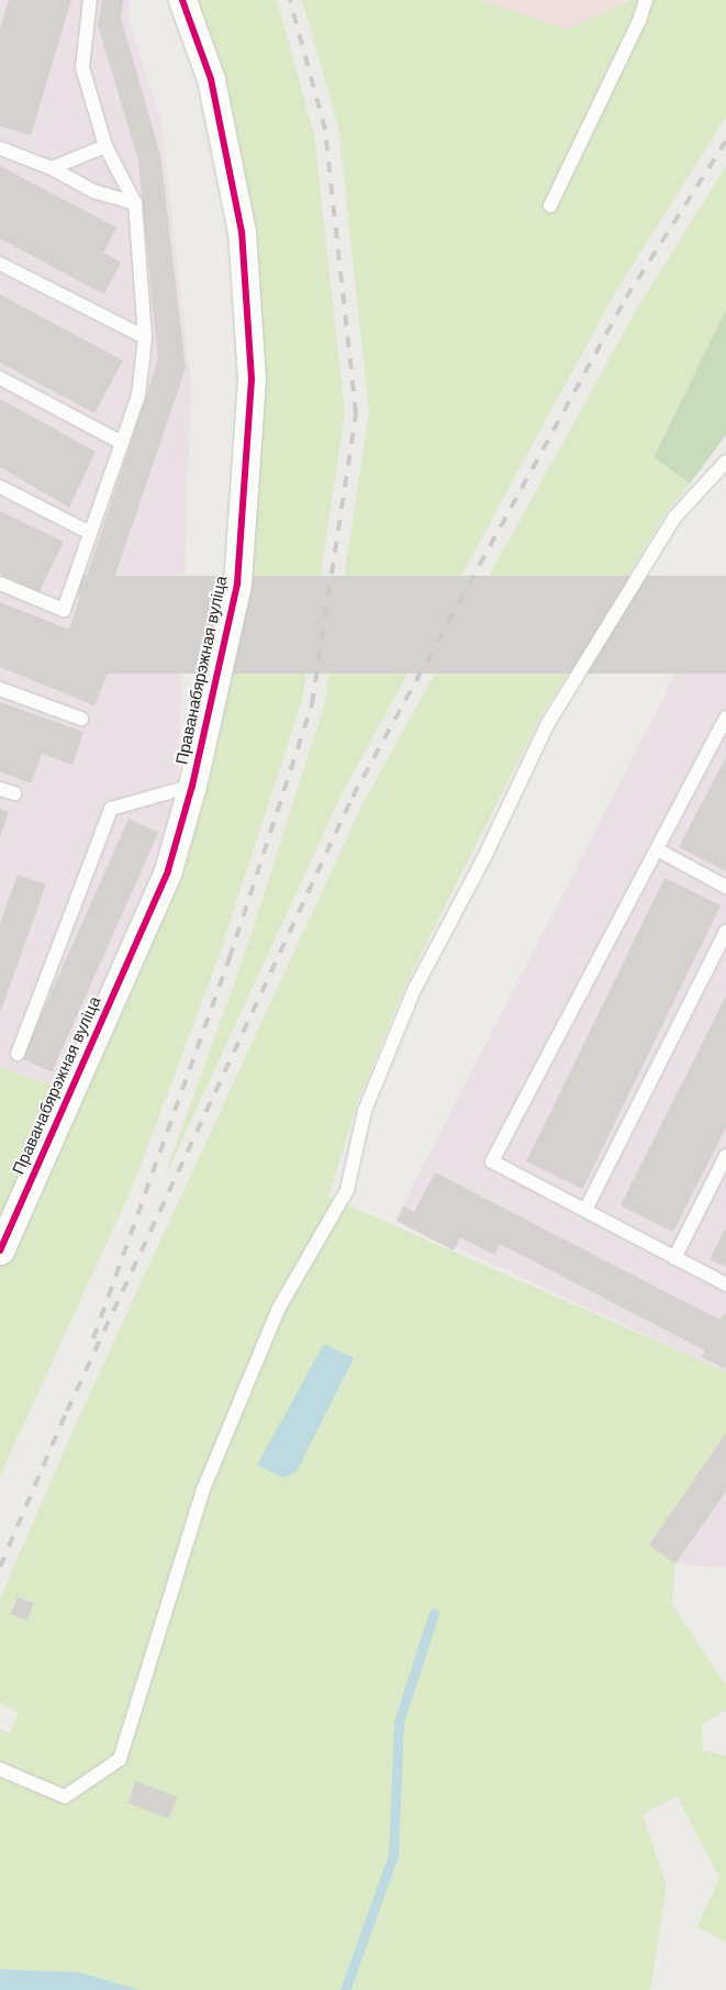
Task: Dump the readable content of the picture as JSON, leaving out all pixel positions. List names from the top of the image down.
{
  "streets": {
    "street": ["Праванабярэжная вуліца"]
  }
}
